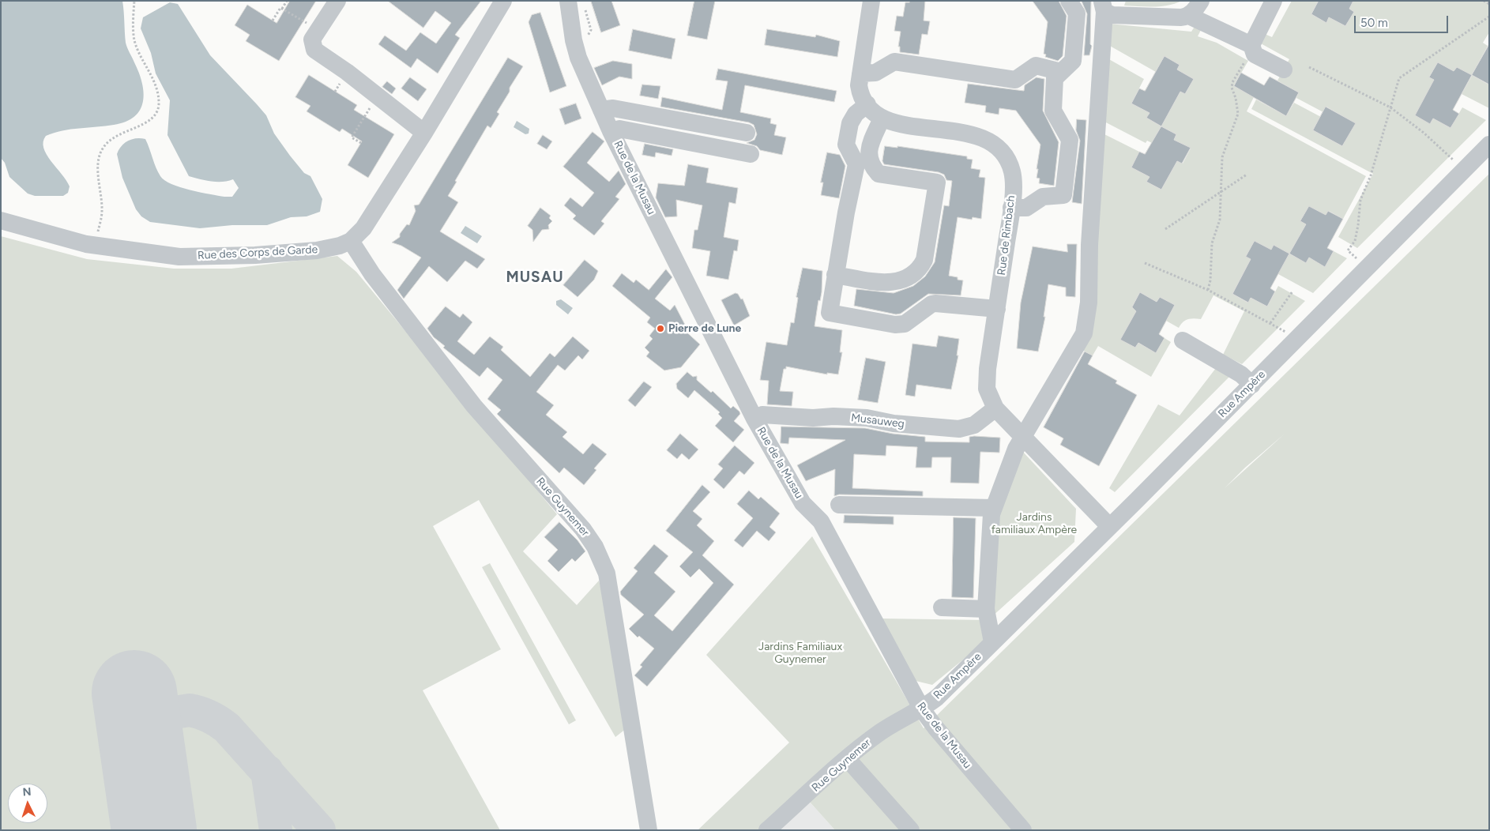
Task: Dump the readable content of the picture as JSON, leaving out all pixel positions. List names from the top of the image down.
{
  "streets": {
    "street": [
      "Rue de la Musau",
      "Rue de Rimbach",
      "Rue des Corps de Garde",
      "Rue Ampère",
      "Musauweg",
      "Rue Guynemer"
    ]
  },
  "crossings": [
    ["Rue de la Musau", "Rue Ampère"],
    ["Rue de la Musau", "Musauweg"],
    ["Rue de la Musau", "Rue Guynemer"],
    ["Rue de Rimbach", "Rue Ampère"],
    ["Rue de Rimbach", "Musauweg"],
    ["Rue des Corps de Garde", "Rue Guynemer"],
    ["Rue Ampère", "Rue Guynemer"]
  ],
  "districts": ["MUSAU"],
  "parks": ["Jardins familiaux Ampère", "Jardins Familiaux Guynemer"],
  "places": ["Pierre de Lune"],
  "scale_bar": "50 m",
  "north": "top"
}
